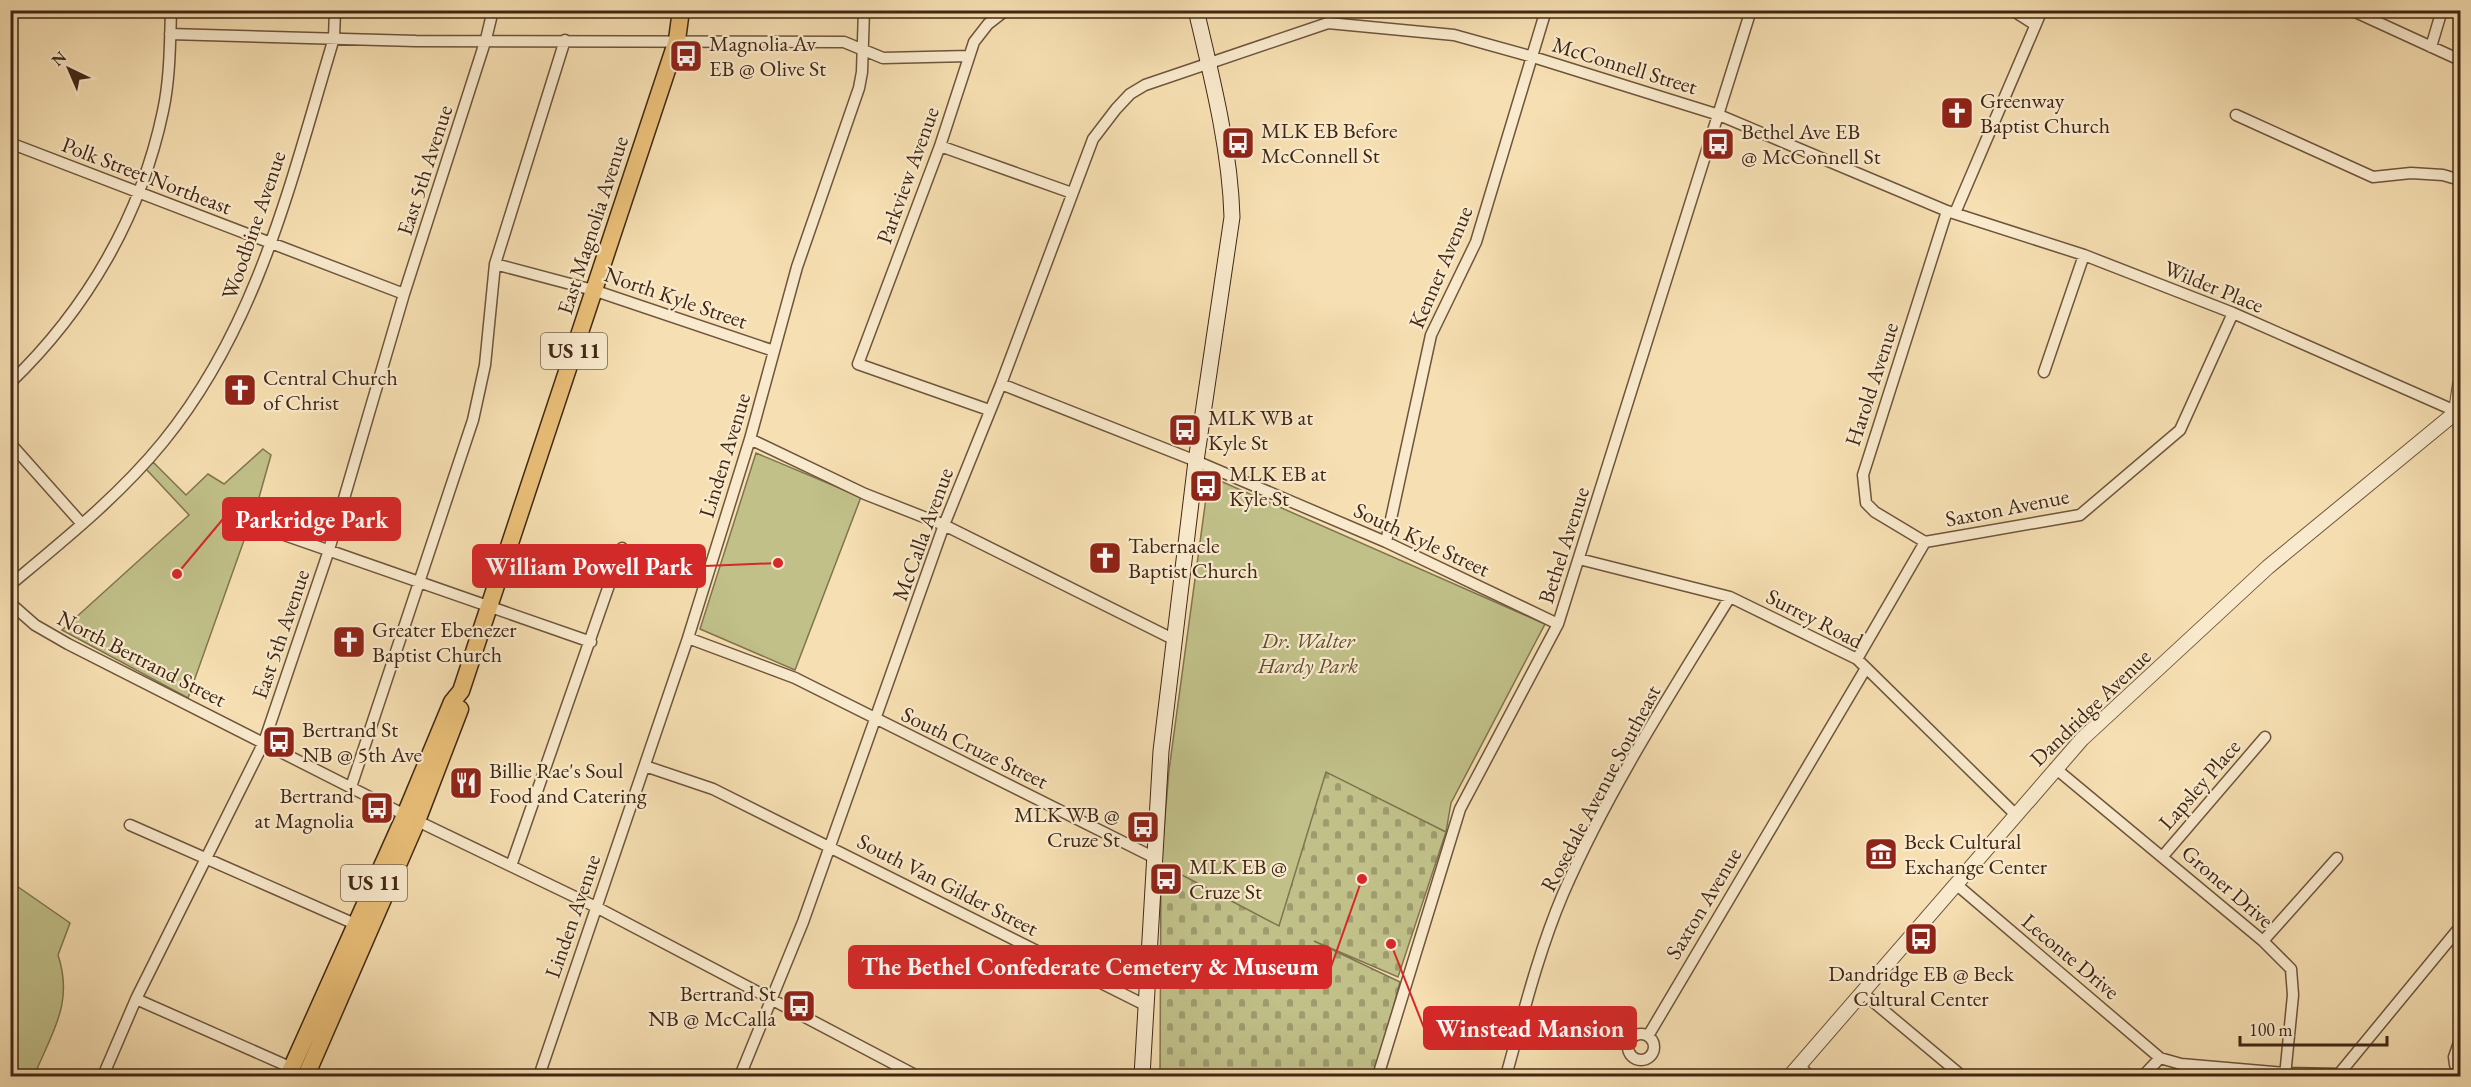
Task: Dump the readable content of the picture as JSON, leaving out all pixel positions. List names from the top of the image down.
{
  "streets": {
    "main road": ["East Magnolia Avenue", "US 11"],
    "street": [
      "McConnell Street",
      "East 5th Avenue",
      "Polk Street Northeast",
      "Parkview Avenue",
      "Woodbine Avenue",
      "Kenner Avenue",
      "Wilder Place",
      "North Kyle Street",
      "Harold Avenue",
      "Linden Avenue",
      "Saxton Avenue",
      "McCalla Avenue",
      "South Kyle Street",
      "Bethel Avenue",
      "Surrey Road",
      "North Bertrand Street",
      "Dandridge Avenue",
      "South Cruze Street",
      "Lapsley Place",
      "Rosedale Avenue Southeast",
      "South Van Gilder Street",
      "Groner Drive",
      "Leconte Drive"
    ]
  },
  "crossings": [
    ["McConnell Street", "Kenner Avenue"],
    ["McConnell Street", "Wilder Place"],
    ["McConnell Street", "Harold Avenue"],
    ["McConnell Street", "McCalla Avenue"],
    ["McConnell Street", "Bethel Avenue"],
    ["East 5th Avenue", "Polk Street Northeast"],
    ["East 5th Avenue", "North Bertrand Street"],
    ["Polk Street Northeast", "Woodbine Avenue"],
    ["Parkview Avenue", "McCalla Avenue"],
    ["East Magnolia Avenue", "North Kyle Street"],
    ["East Magnolia Avenue", "North Bertrand Street"],
    ["Kenner Avenue", "South Kyle Street"],
    ["Wilder Place", "Harold Avenue"],
    ["Wilder Place", "Saxton Avenue"],
    ["Wilder Place", "Dandridge Avenue"],
    ["North Kyle Street", "Linden Avenue"],
    ["Harold Avenue", "Saxton Avenue"],
    ["Linden Avenue", "North Bertrand Street"],
    ["Linden Avenue", "South Cruze Street"],
    ["Linden Avenue", "South Van Gilder Street"],
    ["Saxton Avenue", "Surrey Road"],
    ["McCalla Avenue", "South Kyle Street"],
    ["McCalla Avenue", "North Bertrand Street"],
    ["McCalla Avenue", "South Cruze Street"],
    ["McCalla Avenue", "South Van Gilder Street"],
    ["South Kyle Street", "Bethel Avenue"],
    ["Bethel Avenue", "Surrey Road"],
    ["Surrey Road", "Dandridge Avenue"],
    ["Surrey Road", "Rosedale Avenue Southeast"],
    ["Dandridge Avenue", "Groner Drive"],
    ["Dandridge Avenue", "Leconte Drive"],
    ["Lapsley Place", "Groner Drive"]
  ],
  "parks": ["Dr. Walter Hardy Park"],
  "places": {
    "bus stop": [
      "Magnolia Av EB @ Olive St",
      "MLK EB Before McConnell St",
      "Bethel Ave EB @ McConnell St",
      "MLK WB at Kyle St",
      "MLK EB at Kyle St",
      "Bertrand St NB @ 5th Ave",
      "Bertrand at Magnolia",
      "MLK WB @ Cruze St",
      "MLK EB @ Cruze St",
      "Dandridge EB @ Beck Cultural Center",
      "Bertrand St NB @ McCalla"
    ],
    "church": [
      "Greenway Baptist Church",
      "Central Church of Christ",
      "Tabernacle Baptist Church",
      "Greater Ebenezer Baptist Church"
    ],
    "other": [
      "William Powell Park",
      "Parkridge Park",
      "The Bethel Confederate Cemetery & Museum",
      "Winstead Mansion"
    ],
    "restaurant": ["Billie Rae's Soul Food and Catering"],
    "museum": ["Beck Cultural Exchange Center"]
  },
  "scale_bar": "100 m",
  "north": "top left"
}
